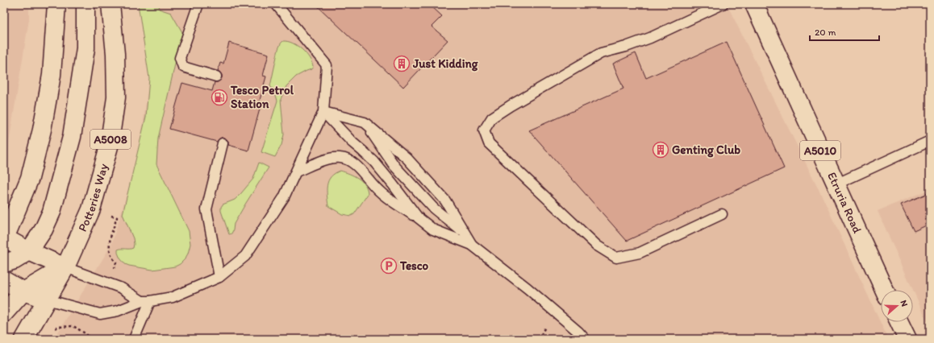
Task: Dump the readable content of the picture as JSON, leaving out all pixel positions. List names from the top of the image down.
{
  "streets": {
    "main road": [
      "A5008",
      "A5010",
      "Potteries Way",
      "Etruria Road"
    ]
  },
  "places": {
    "building": ["Just Kidding", "Genting Club"],
    "fuel station": ["Tesco Petrol Station"],
    "parking": ["Tesco"]
  },
  "scale_bar": "20 m",
  "north": "right"
}
